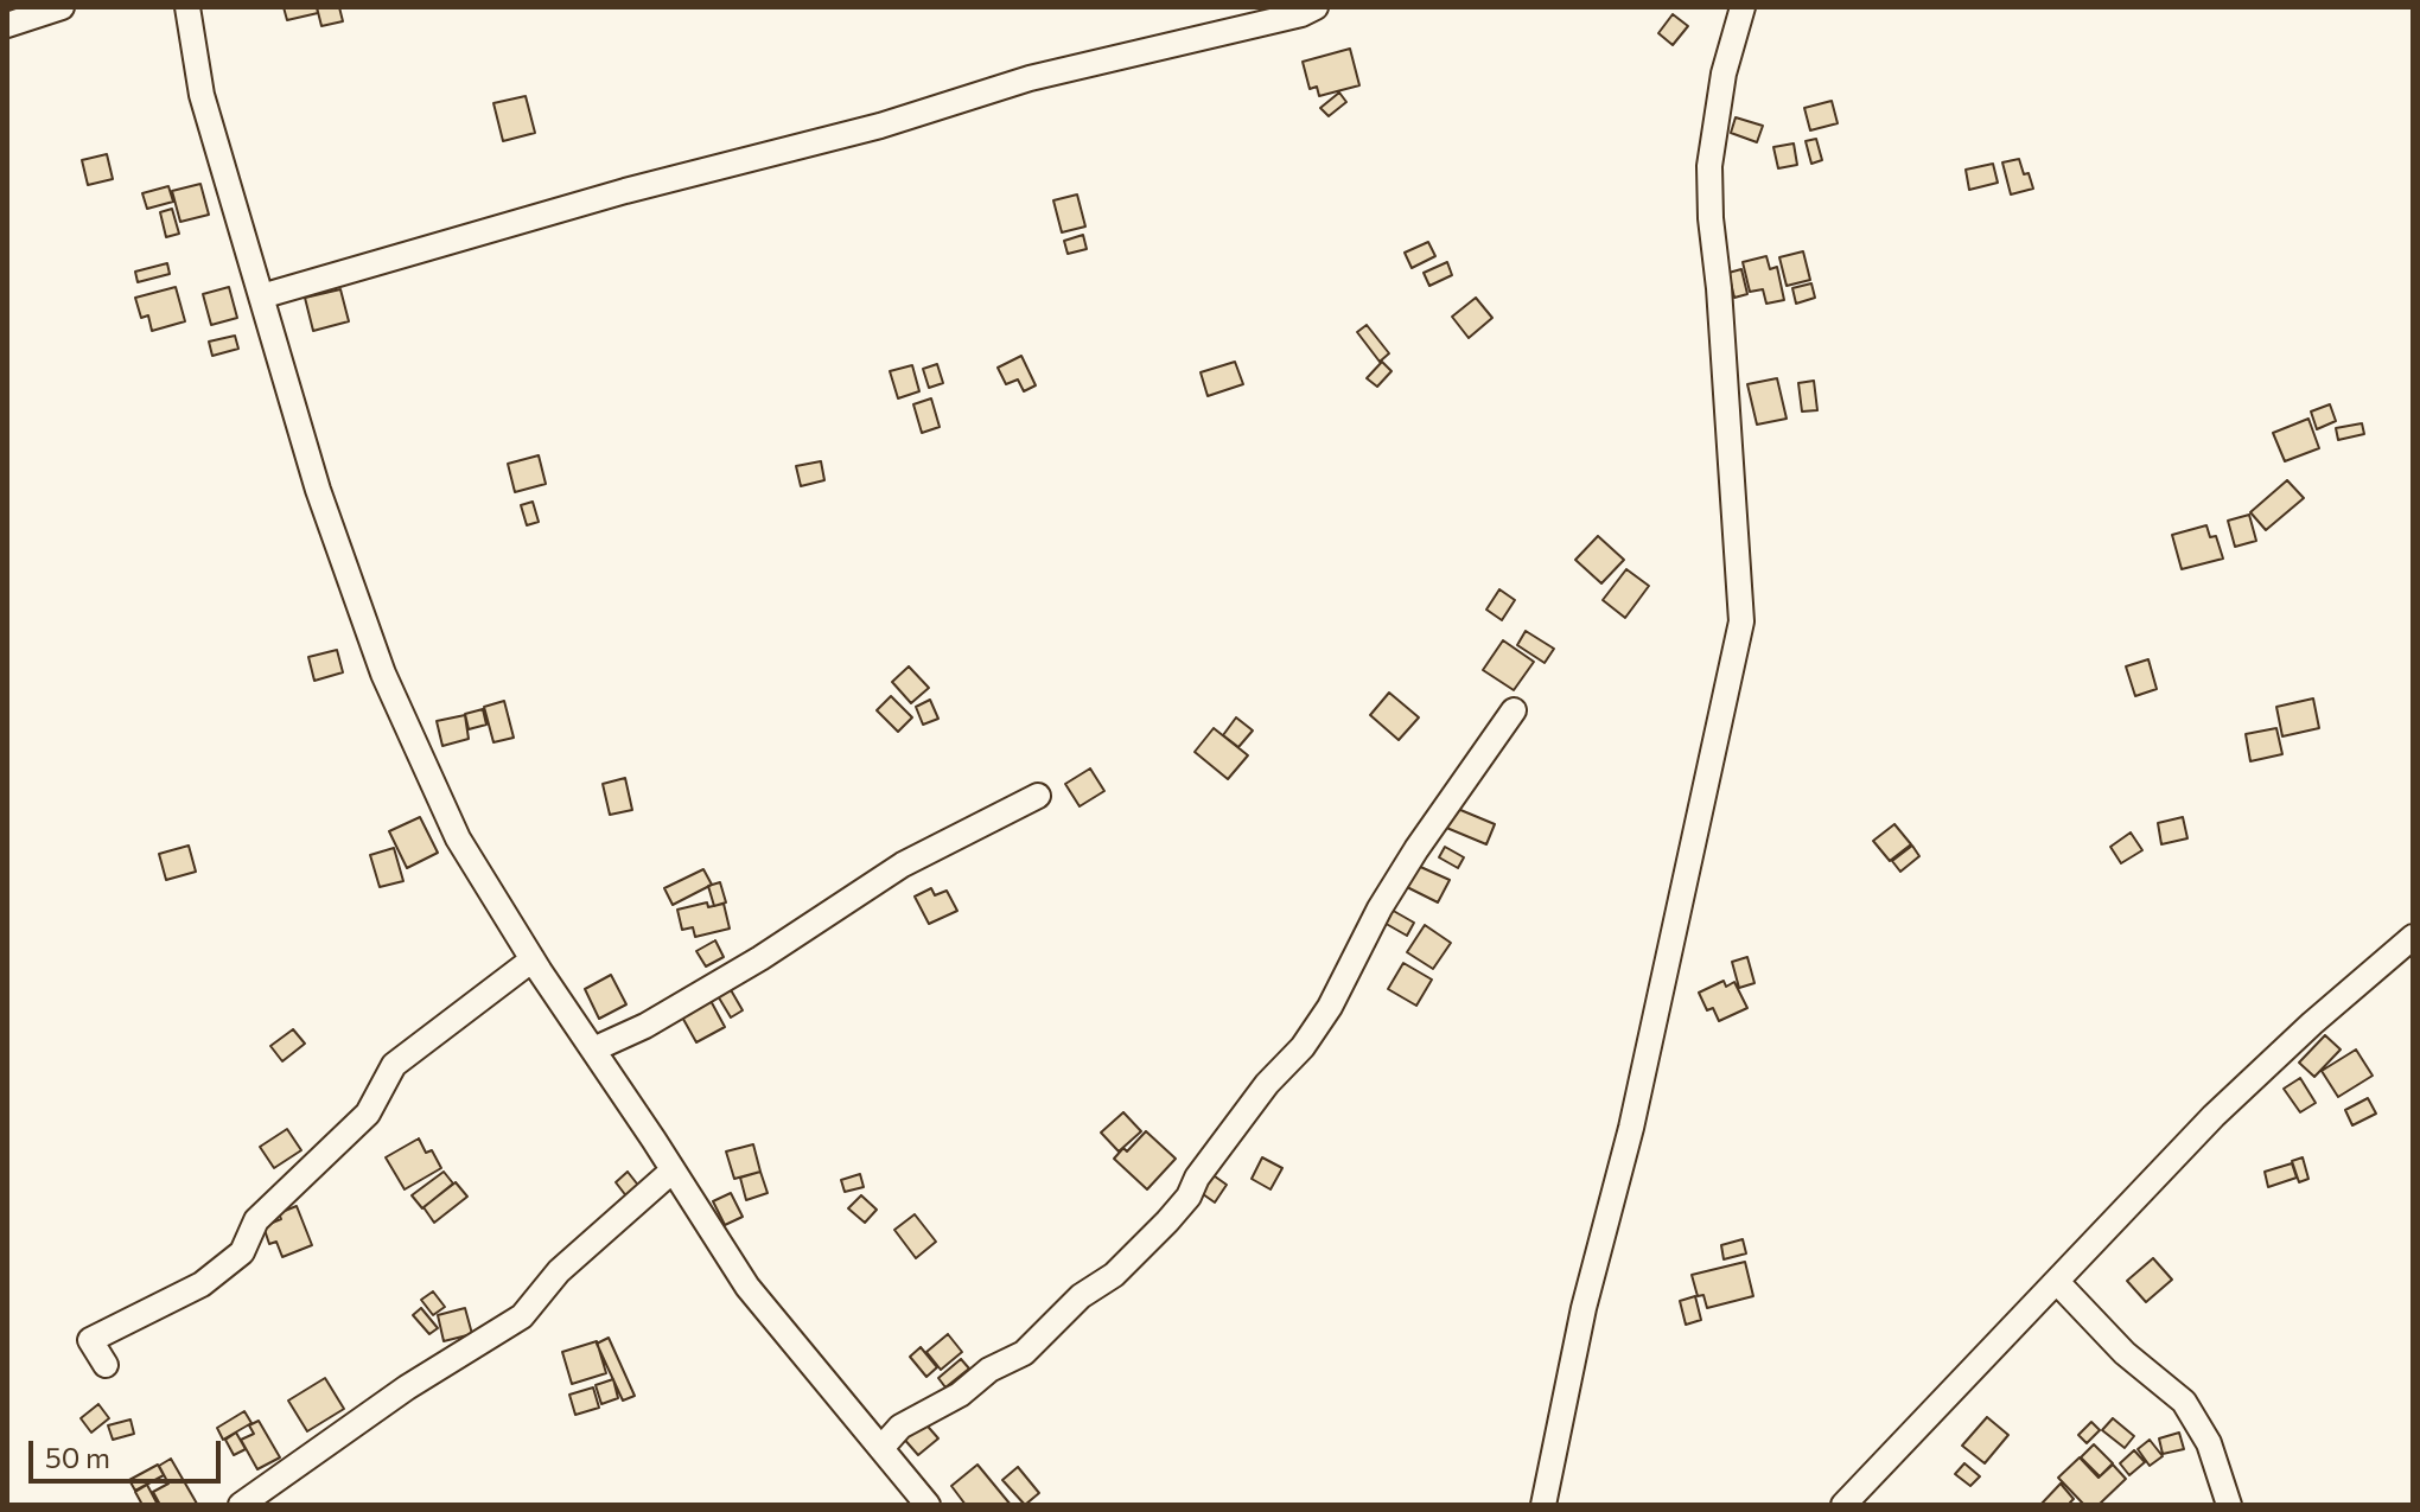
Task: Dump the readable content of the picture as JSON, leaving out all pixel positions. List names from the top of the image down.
{
  "scale_bar": "50 m"
}
